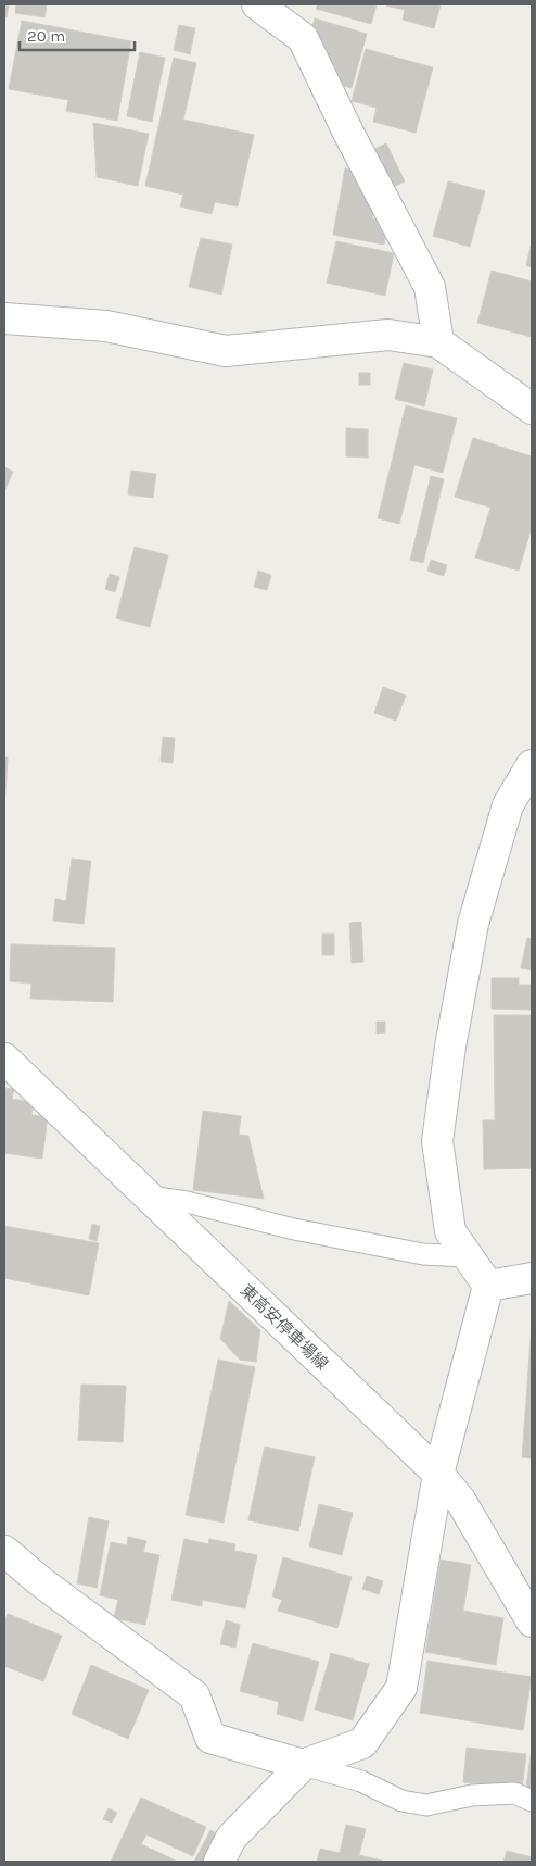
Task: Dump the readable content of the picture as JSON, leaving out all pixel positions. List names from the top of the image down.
{
  "streets": {
    "street": ["東高安停車場線"]
  },
  "scale_bar": "20 m"
}
